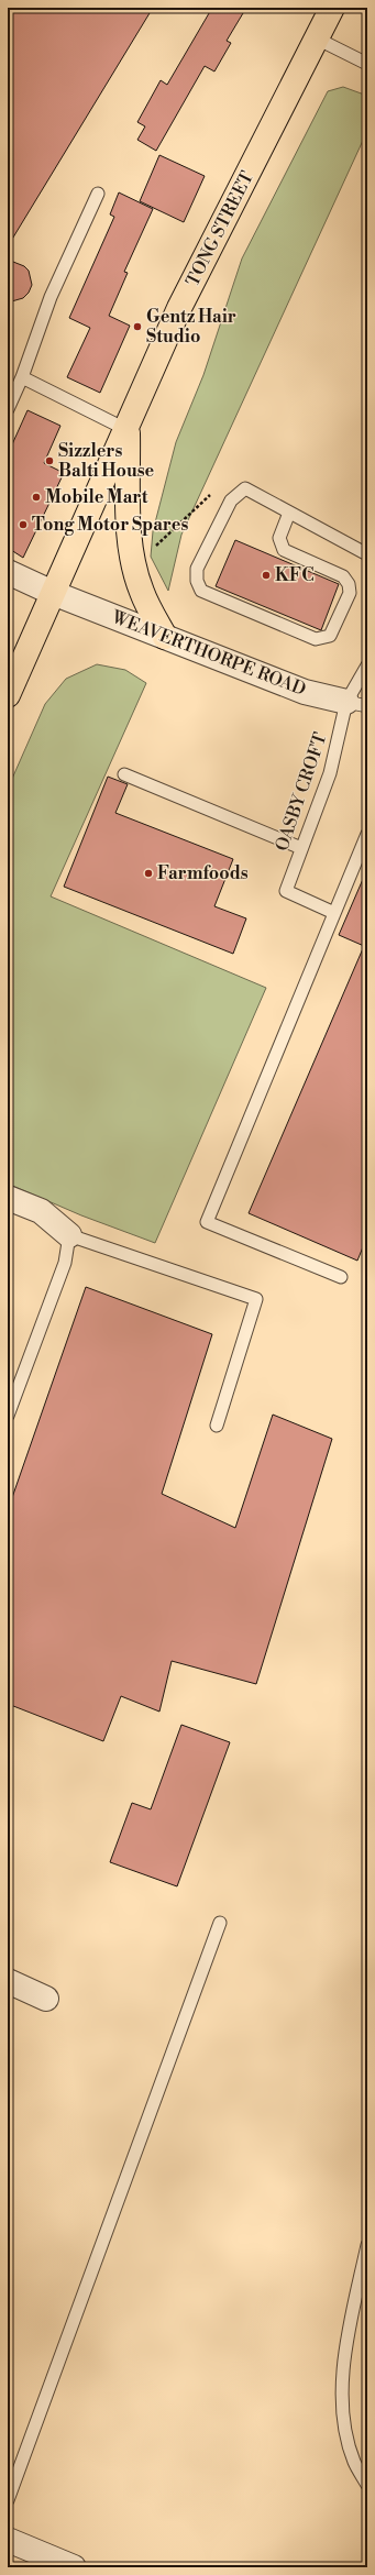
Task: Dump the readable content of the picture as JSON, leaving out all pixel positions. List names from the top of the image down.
{
  "streets": {
    "highway": ["TONG STREET"],
    "street": ["WEAVERTHORPE ROAD"],
    "lane": ["OASBY CROFT"]
  },
  "crossings": [
    ["TONG STREET", "WEAVERTHORPE ROAD"],
    ["WEAVERTHORPE ROAD", "OASBY CROFT"]
  ],
  "places": [
    "Gentz Hair Studio",
    "Sizzlers Balti House",
    "Mobile Mart",
    "Tong Motor Spares",
    "KFC",
    "Farmfoods"
  ]
}
